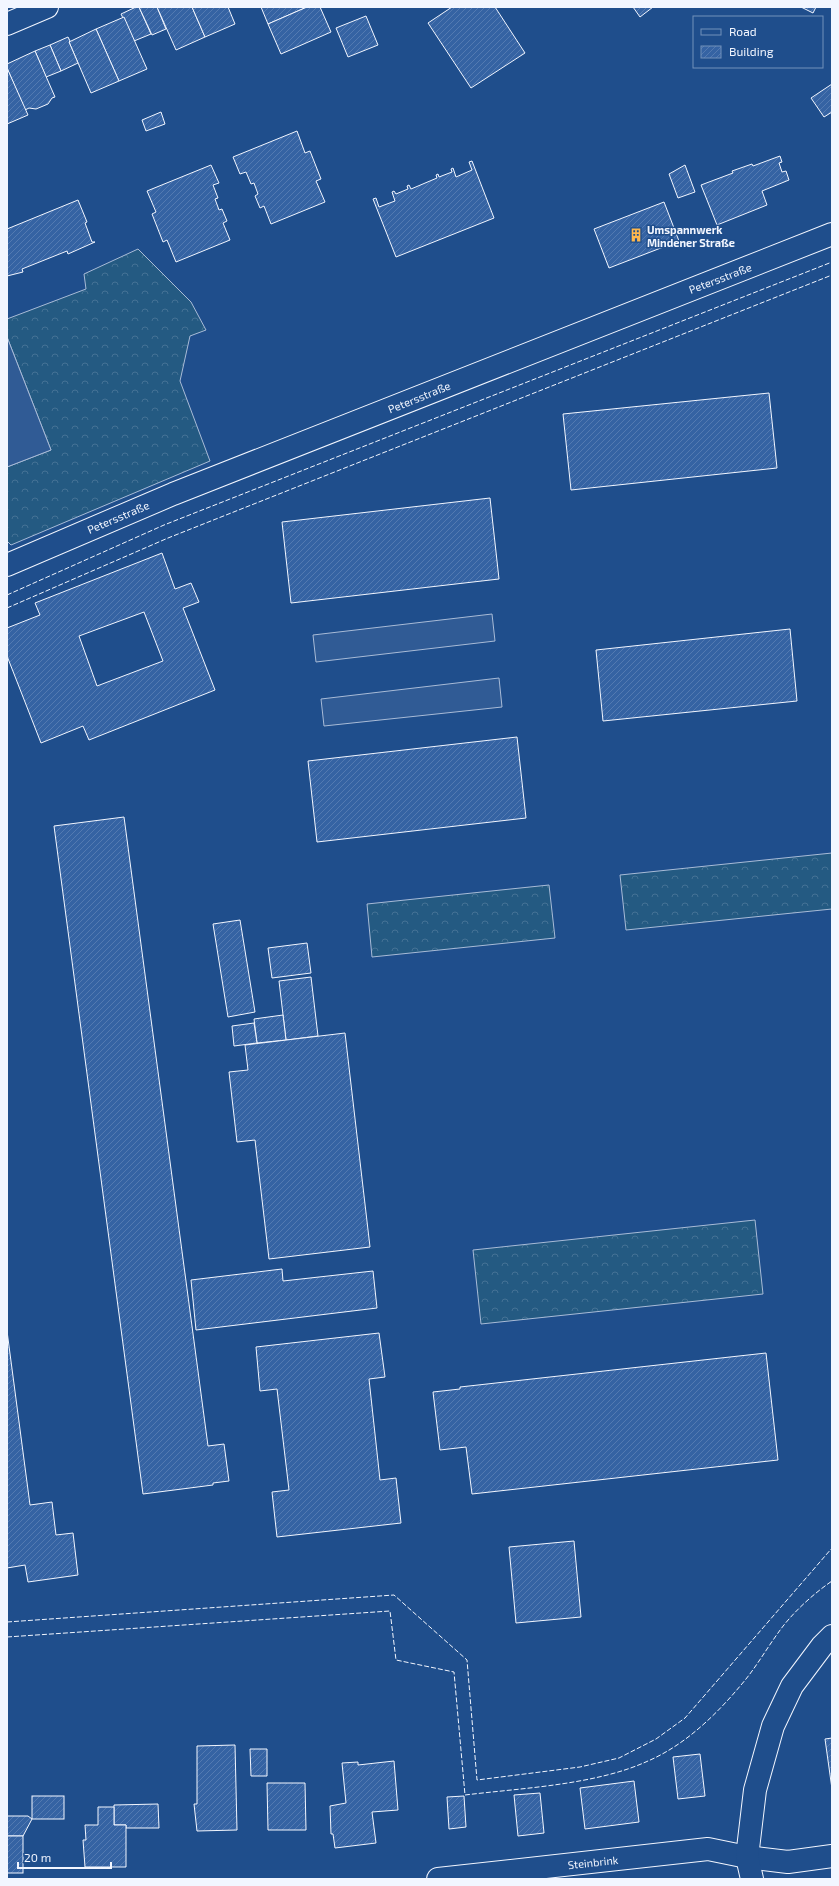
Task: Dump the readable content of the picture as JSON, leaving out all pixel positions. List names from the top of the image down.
{
  "streets": {
    "street": ["Petersstraße", "Steinbrink"]
  },
  "places": {
    "building": ["Umspannwerk Mindener Straße"]
  },
  "legend": ["Road", "Building"],
  "scale_bar": "20 m"
}
